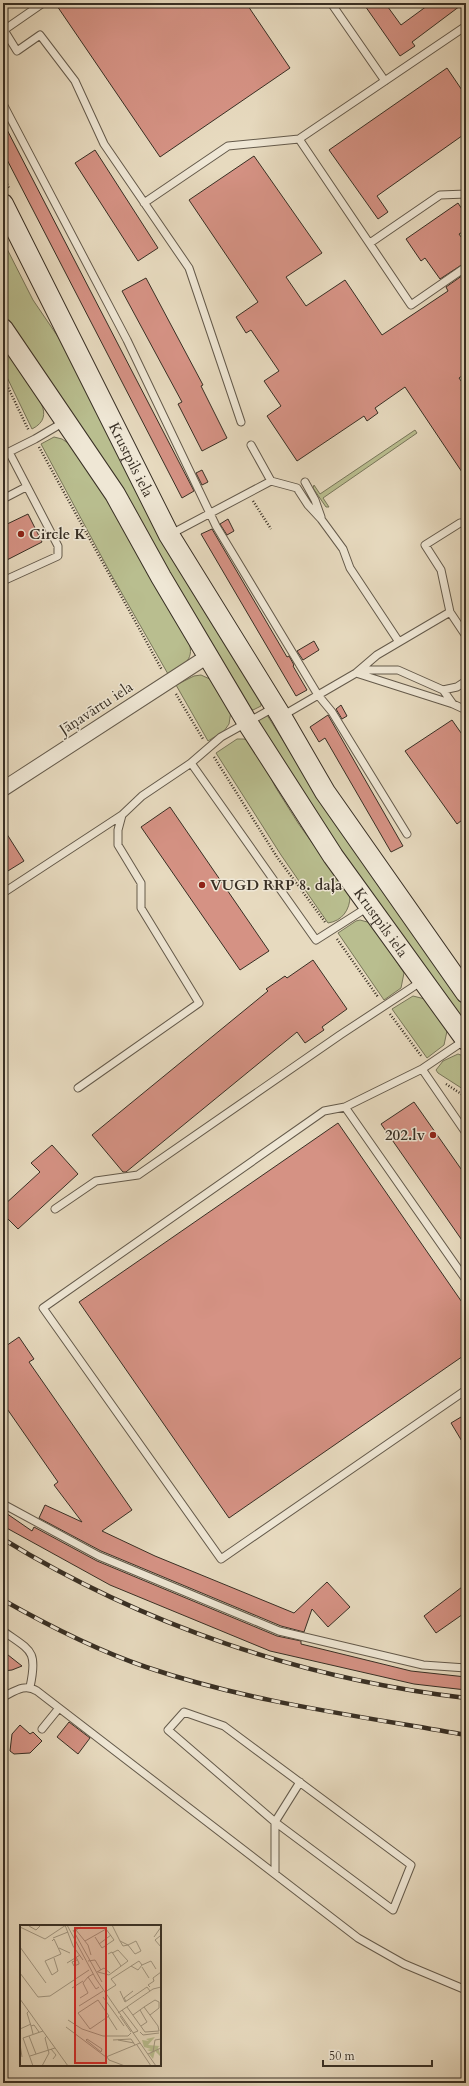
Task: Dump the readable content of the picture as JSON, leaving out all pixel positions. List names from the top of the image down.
{
  "streets": {
    "main road": ["Krustpils iela"],
    "street": ["Jāņavārtu iela"]
  },
  "crossings": [
    ["Krustpils iela", "Jāņavārtu iela"]
  ],
  "places": ["Circle K", "VUGD RRP 8. daļa", "202.lv"],
  "scale_bar": "50 m"
}
